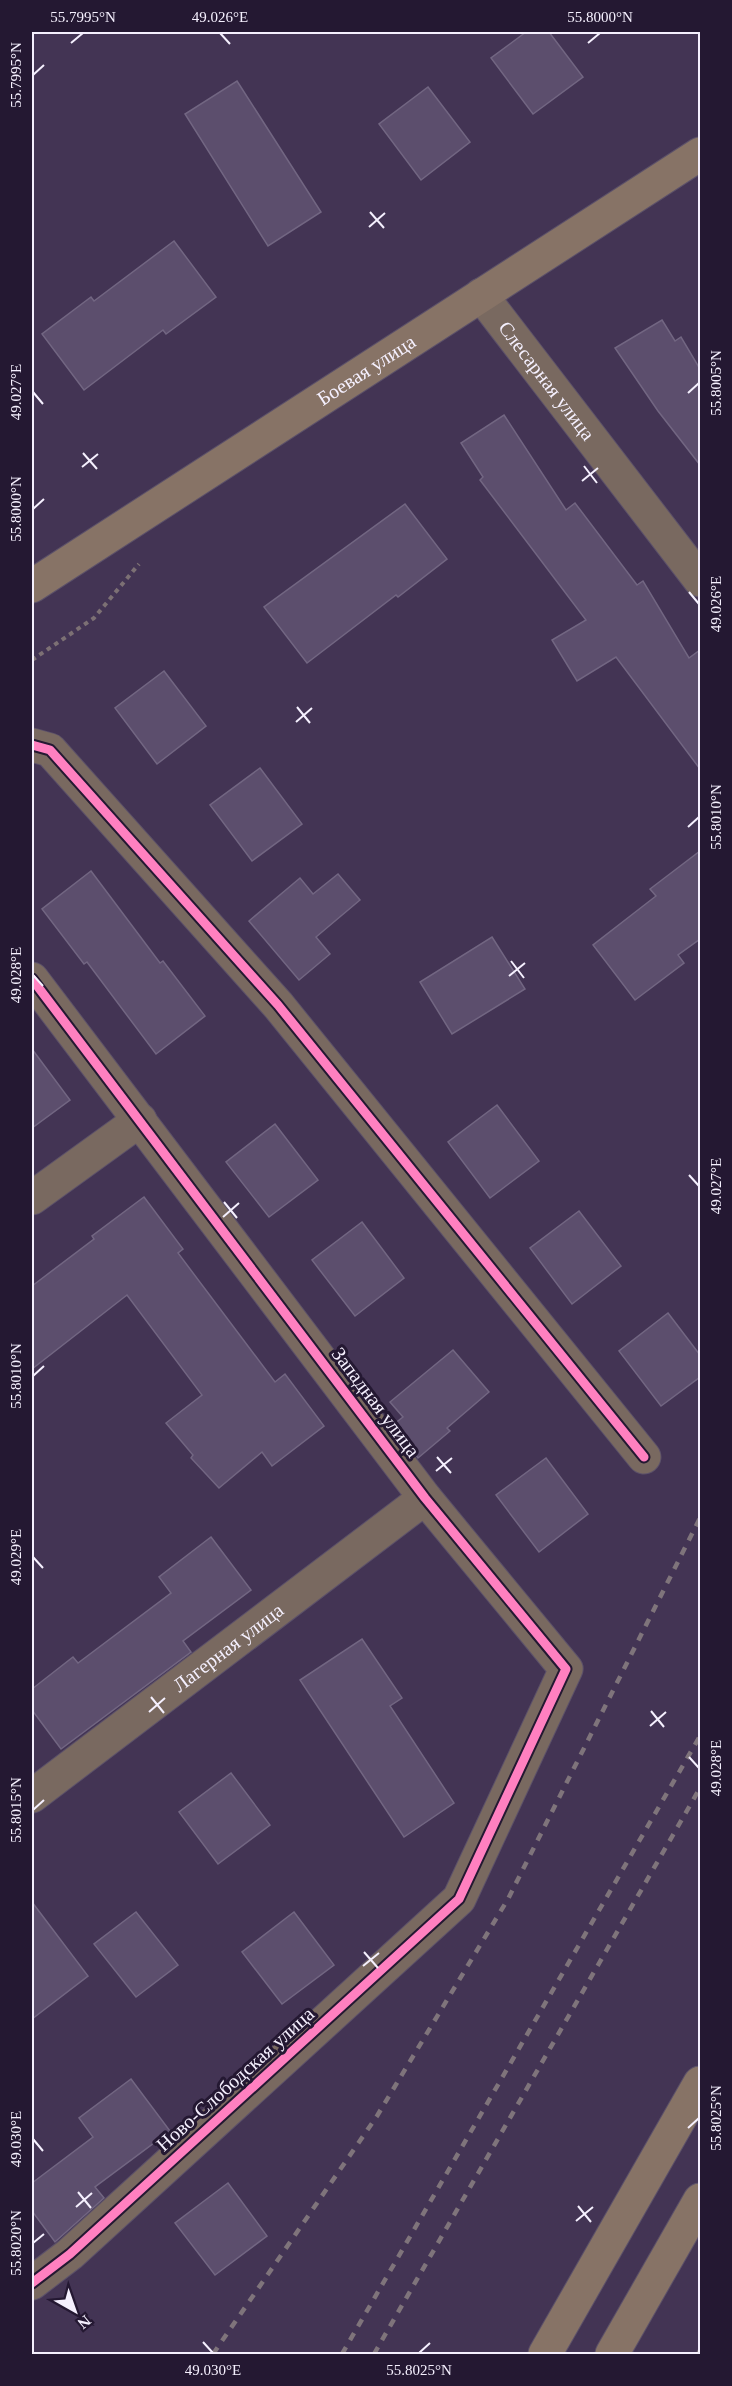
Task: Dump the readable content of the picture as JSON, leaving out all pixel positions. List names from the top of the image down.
{
  "streets": {
    "main road": ["Боевая улица"],
    "street": [
      "Слесарная улица",
      "Западная улица",
      "Лагерная улица",
      "Ново-Слободская улица"
    ]
  },
  "crossings": [
    ["Боевая улица", "Слесарная улица"],
    ["Западная улица", "Лагерная улица"],
    ["Западная улица", "Ново-Слободская улица"]
  ],
  "north": "bottom right",
  "coordinates": [
    "55.7995°N",
    "49.026°E",
    "55.8000°N",
    "55.8005°N",
    "49.027°E",
    "55.8010°N",
    "49.028°E",
    "49.029°E",
    "55.8015°N",
    "55.8025°N",
    "49.030°E",
    "55.8020°N"
  ]
}
